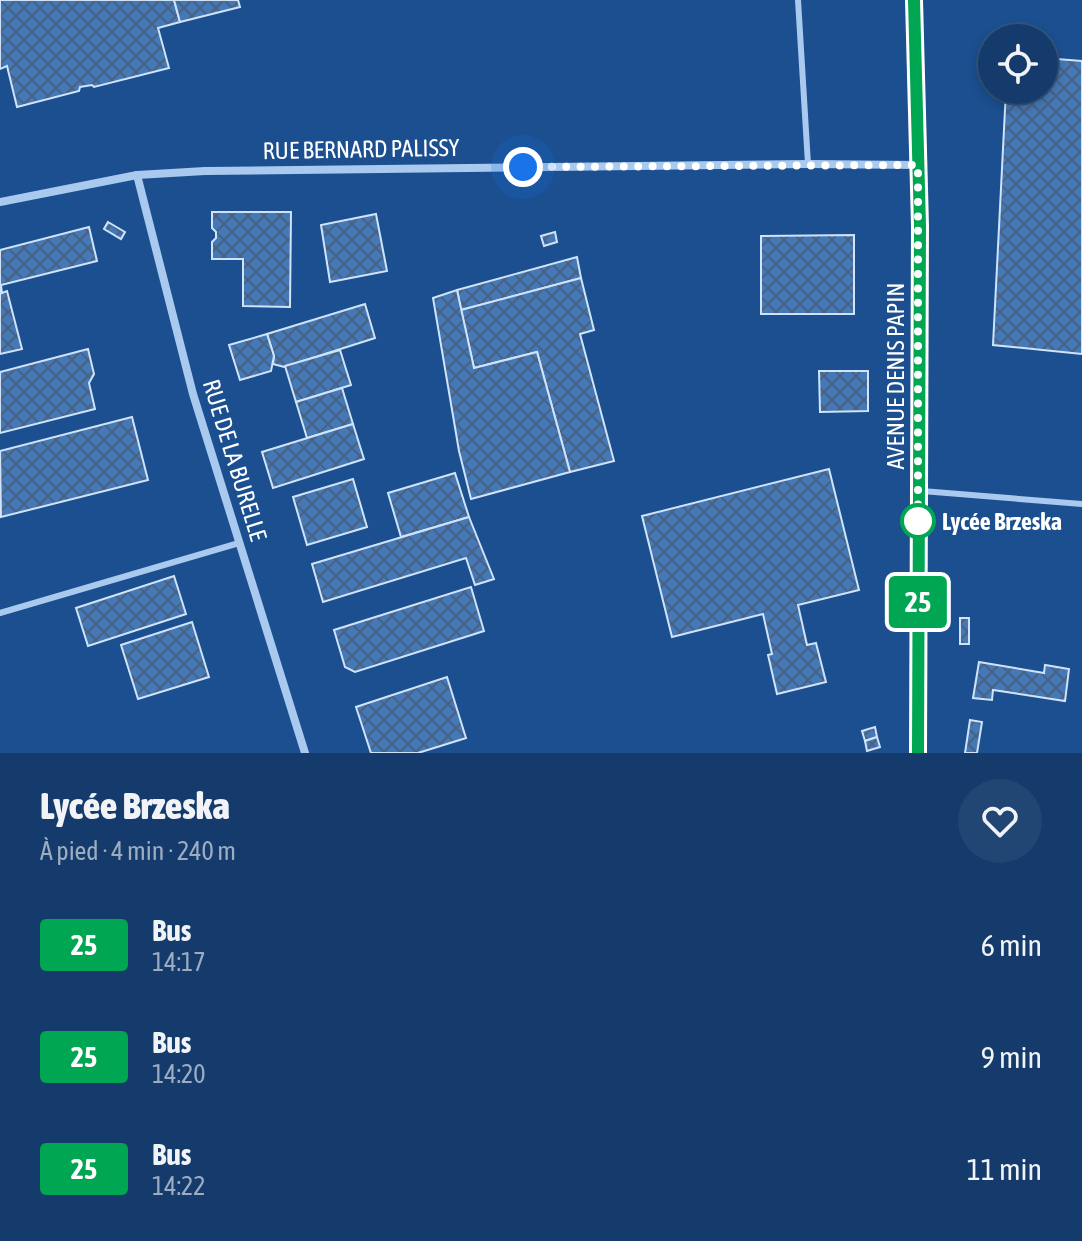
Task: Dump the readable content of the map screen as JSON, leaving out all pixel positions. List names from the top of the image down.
{
  "streets": {
    "main road": ["AVENUE DENIS PAPIN"],
    "street": ["RUE BERNARD PALISSY", "RUE DE LA BURELLE"]
  },
  "crossings": [
    ["RUE BERNARD PALISSY", "AVENUE DENIS PAPIN"],
    ["RUE BERNARD PALISSY", "RUE DE LA BURELLE"]
  ],
  "places": ["Lycée Brzeska"],
  "lines": ["bus line 25"],
  "page": {
    "on_map": "25",
    "heading": ["Lycée Brzeska", "À pied · 4 min · 240 m"],
    "list": [
      {
        "mark": "25",
        "name": "Bus",
        "note": "14:17",
        "value": "6 min"
      },
      {
        "mark": "25",
        "name": "Bus",
        "note": "14:20",
        "value": "9 min"
      },
      {
        "mark": "25",
        "name": "Bus",
        "note": "14:22",
        "value": "11 min"
      }
    ]
  }
}
